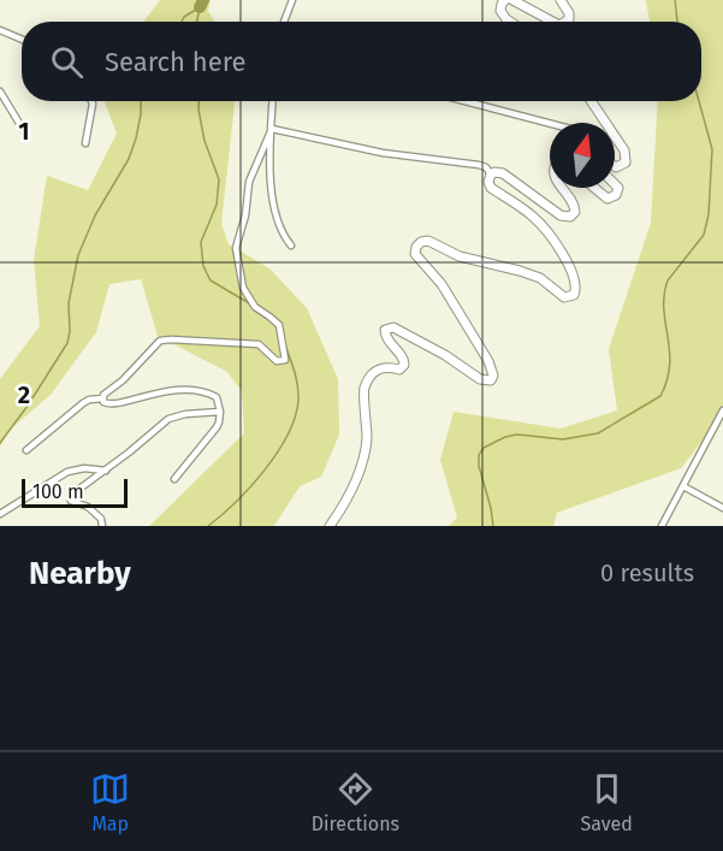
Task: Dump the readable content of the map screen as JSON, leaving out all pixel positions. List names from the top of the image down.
{
  "scale_bar": "100 m",
  "north": "top",
  "page": {
    "search": "Search here",
    "scale": "100 m",
    "heading": ["Nearby", "0 results"],
    "nav": ["Map", "Directions", "Saved"]
  },
  "grid": {
    "rows": ["1", "2"]
  }
}
